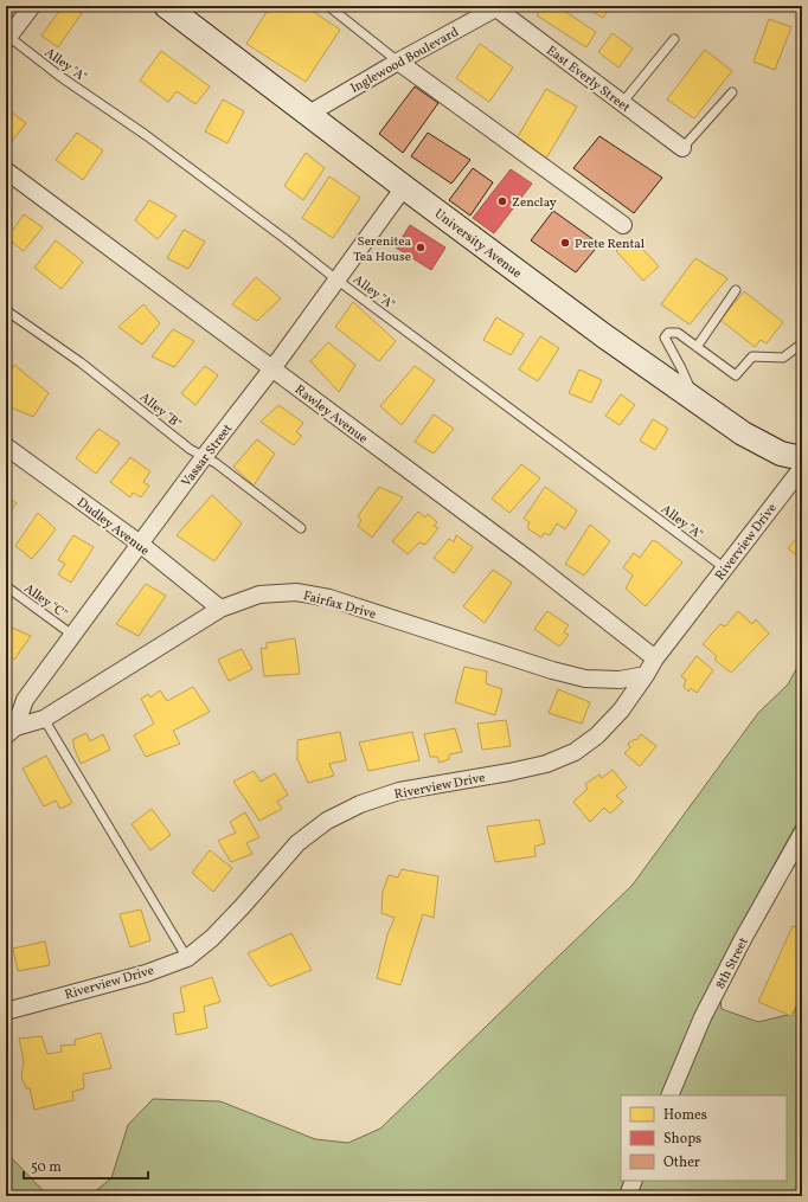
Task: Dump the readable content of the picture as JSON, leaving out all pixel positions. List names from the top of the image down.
{
  "streets": {
    "street": [
      "Inglewood Boulevard",
      "East Everly Street",
      "University Avenue",
      "Rawley Avenue",
      "Vassar Street",
      "Dudley Avenue",
      "Riverview Drive",
      "Fairfax Drive",
      "8th Street"
    ],
    "lane": ["Alley \"A\"", "Alley \"B\"", "Alley \"C\""]
  },
  "crossings": [
    ["Inglewood Boulevard", "East Everly Street"],
    ["Inglewood Boulevard", "University Avenue"],
    ["Alley \"A\"", "Vassar Street"],
    ["Alley \"A\"", "Riverview Drive"],
    ["University Avenue", "Vassar Street"],
    ["Alley \"B\"", "Vassar Street"],
    ["Rawley Avenue", "Vassar Street"],
    ["Rawley Avenue", "Riverview Drive"],
    ["Vassar Street", "Dudley Avenue"],
    ["Vassar Street", "Alley \"C\""],
    ["Vassar Street", "Fairfax Drive"],
    ["Dudley Avenue", "Fairfax Drive"],
    ["Riverview Drive", "Fairfax Drive"]
  ],
  "places": ["Zenclay", "Prete Rental", "Serenitea Tea House"],
  "legend": ["Homes", "Shops", "Other"],
  "scale_bar": "50 m"
}
